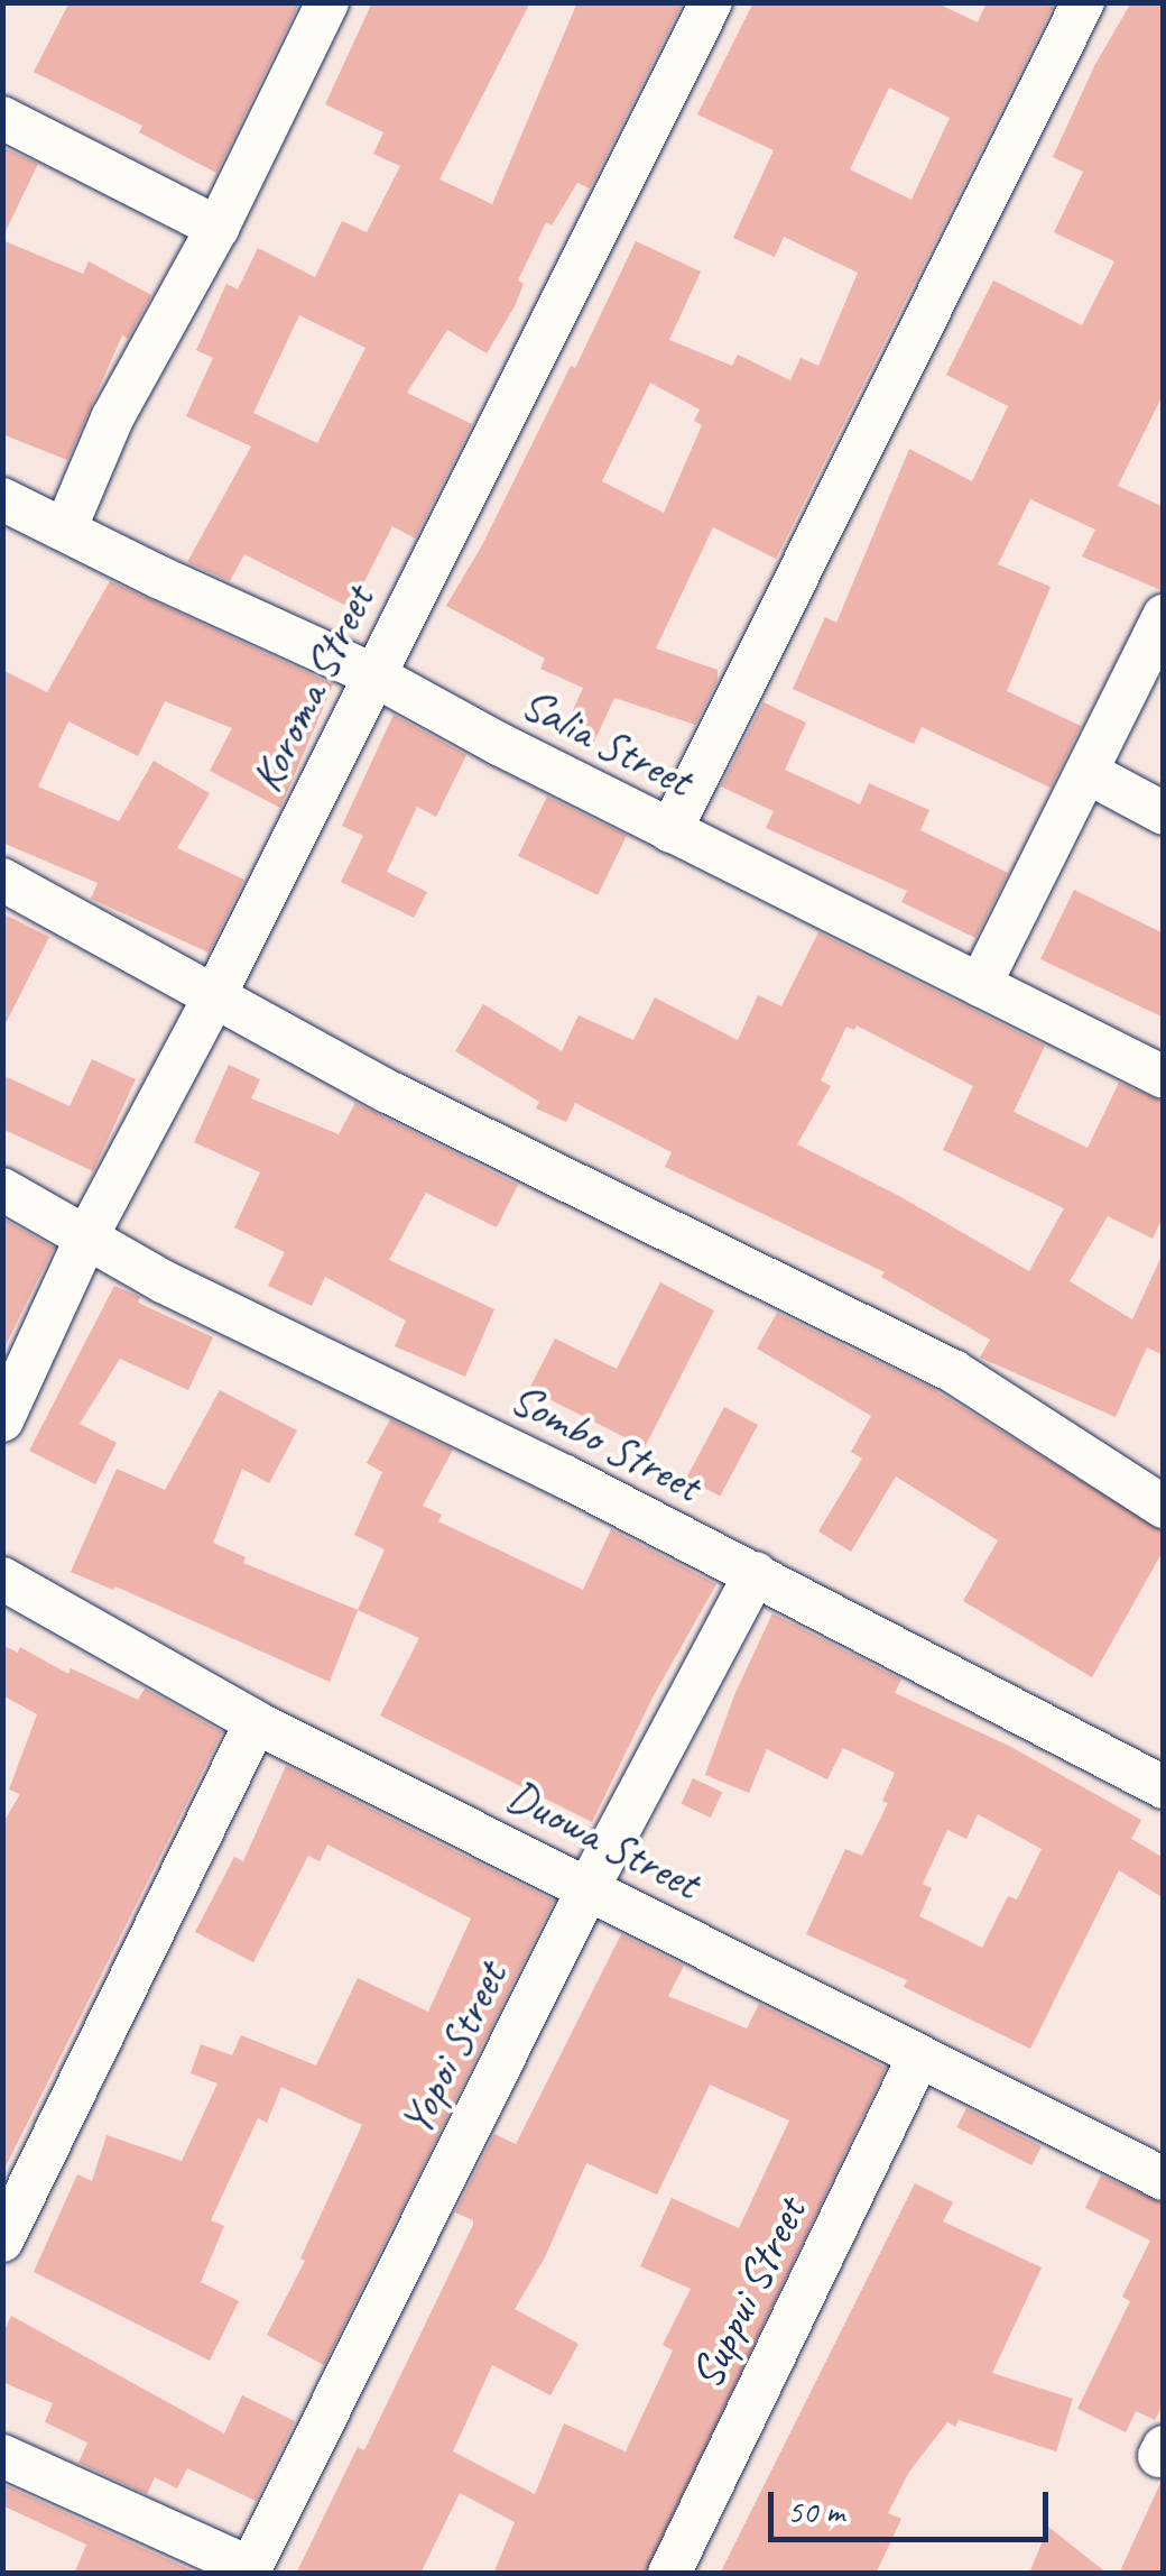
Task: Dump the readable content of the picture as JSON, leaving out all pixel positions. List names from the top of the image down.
{
  "streets": {
    "street": [
      "Koroma Street",
      "Salia Street",
      "Sombo Street",
      "Duowa Street",
      "Yopoi Street",
      "Suppui Street"
    ]
  },
  "crossings": [
    ["Koroma Street", "Salia Street"],
    ["Koroma Street", "Sombo Street"],
    ["Sombo Street", "Yopoi Street"],
    ["Duowa Street", "Yopoi Street"],
    ["Duowa Street", "Suppui Street"]
  ],
  "scale_bar": "50 m"
}
